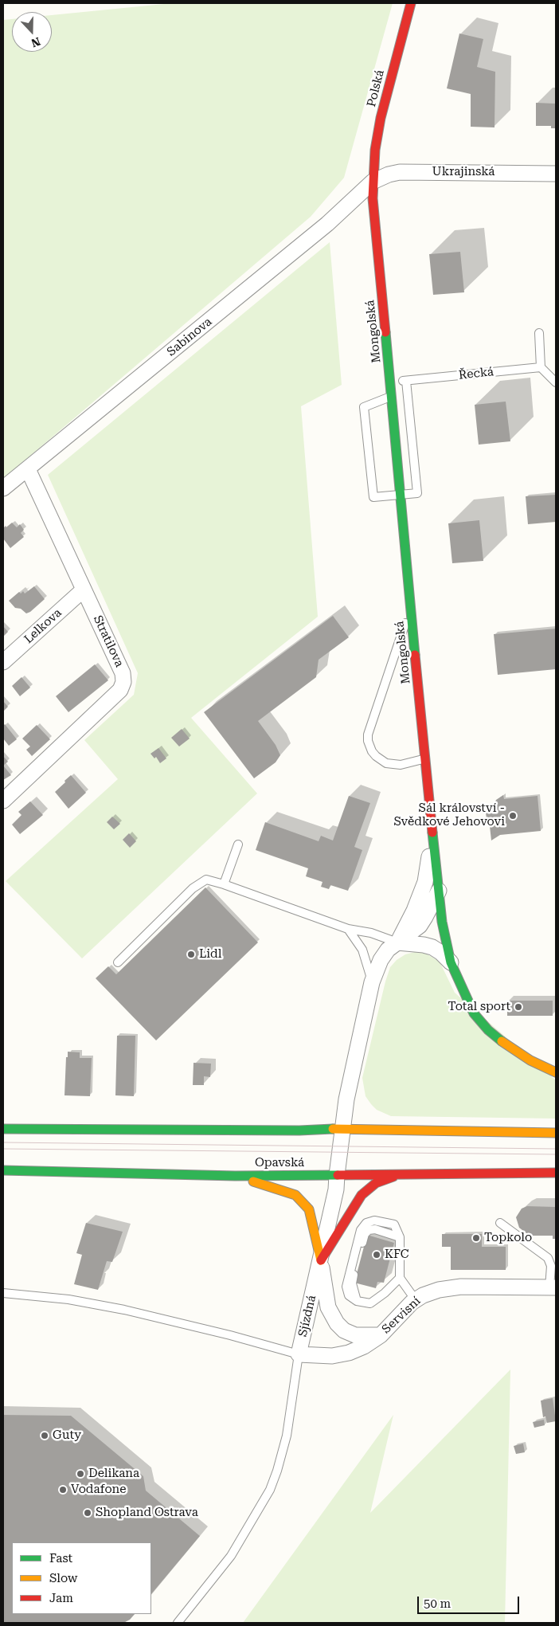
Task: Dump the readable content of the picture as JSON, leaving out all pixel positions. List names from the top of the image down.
{
  "streets": {
    "main road": ["Polská", "Mongolská", "Opavská"],
    "street": [
      "Ukrajinská",
      "Sabinova",
      "Lelkova",
      "Stratilova",
      "Servisní",
      "Sjízdná"
    ],
    "lane": ["Řecká"]
  },
  "crossings": [
    ["Polská", "Ukrajinská"],
    ["Polská", "Mongolská"],
    ["Polská", "Sabinova"],
    ["Ukrajinská", "Mongolská"],
    ["Ukrajinská", "Sabinova"],
    ["Mongolská", "Sabinova"],
    ["Mongolská", "Řecká"],
    ["Sabinova", "Stratilova"],
    ["Lelkova", "Stratilova"],
    ["Opavská", "Sjízdná"],
    ["Servisní", "Sjízdná"]
  ],
  "places": [
    "Sál království - Svědkové Jehovovi",
    "Lidl",
    "Total sport",
    "Topkolo",
    "KFC",
    "Guty",
    "Delikana",
    "Vodafone",
    "Shopland Ostrava"
  ],
  "legend": ["Fast", "Slow", "Jam"],
  "scale_bar": "50 m",
  "north": "bottom"
}
